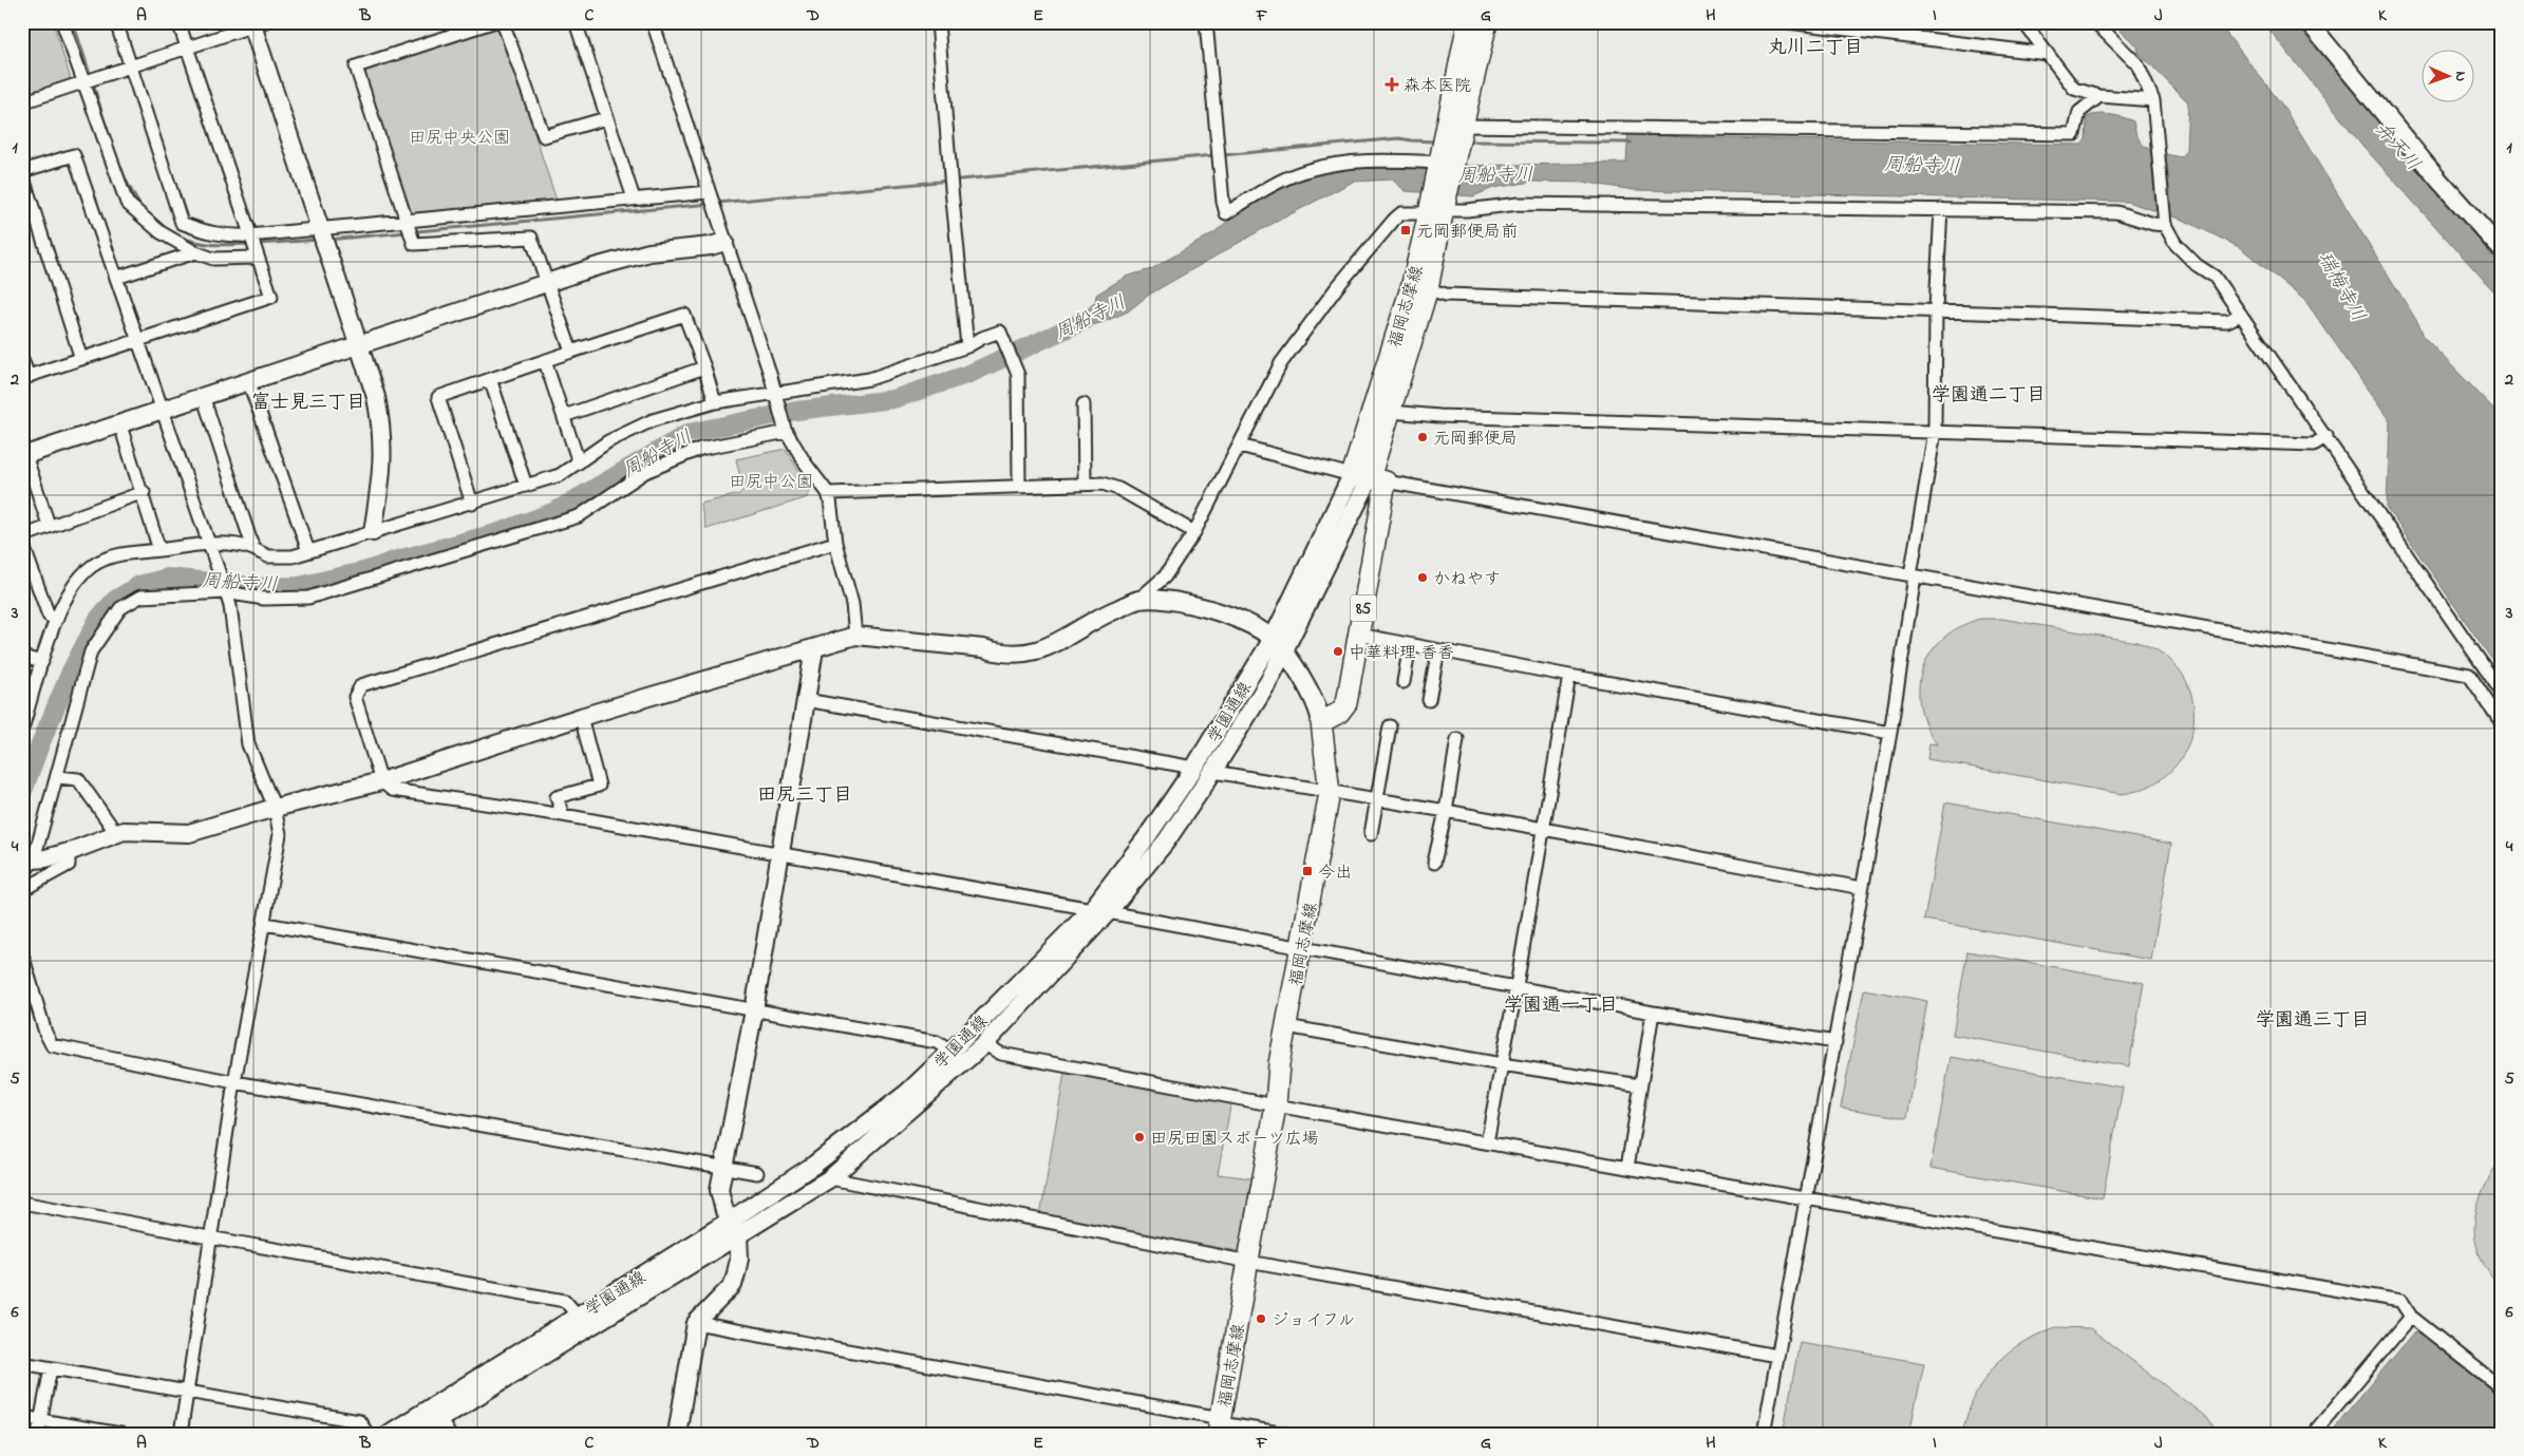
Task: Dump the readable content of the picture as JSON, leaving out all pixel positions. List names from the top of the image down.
{
  "streets": {
    "main road": ["福岡志摩線", "85"],
    "street": ["学園通線"]
  },
  "crossings": [
    ["福岡志摩線", "85"],
    ["福岡志摩線", "学園通線"]
  ],
  "districts": [
    "丸川二丁目",
    "学園通二丁目",
    "富士見三丁目",
    "田尻三丁目",
    "学園通一丁目",
    "学園通三丁目"
  ],
  "water": ["弁天川", "周船寺川", "瑞梅寺川"],
  "parks": ["田尻中央公園", "田尻中公園"],
  "places": {
    "health": ["森本医院"],
    "transit": ["元岡郵便局前", "今出"],
    "other": [
      "元岡郵便局",
      "かねやす",
      "中華料理 香香",
      "田尻田園スポーツ広場",
      "ジョイフル"
    ]
  },
  "north": "right",
  "grid": {
    "columns": [
      "A",
      "B",
      "C",
      "D",
      "E",
      "F",
      "G",
      "H",
      "I",
      "J",
      "K"
    ],
    "rows": [
      "1",
      "2",
      "3",
      "4",
      "5",
      "6"
    ]
  }
}
